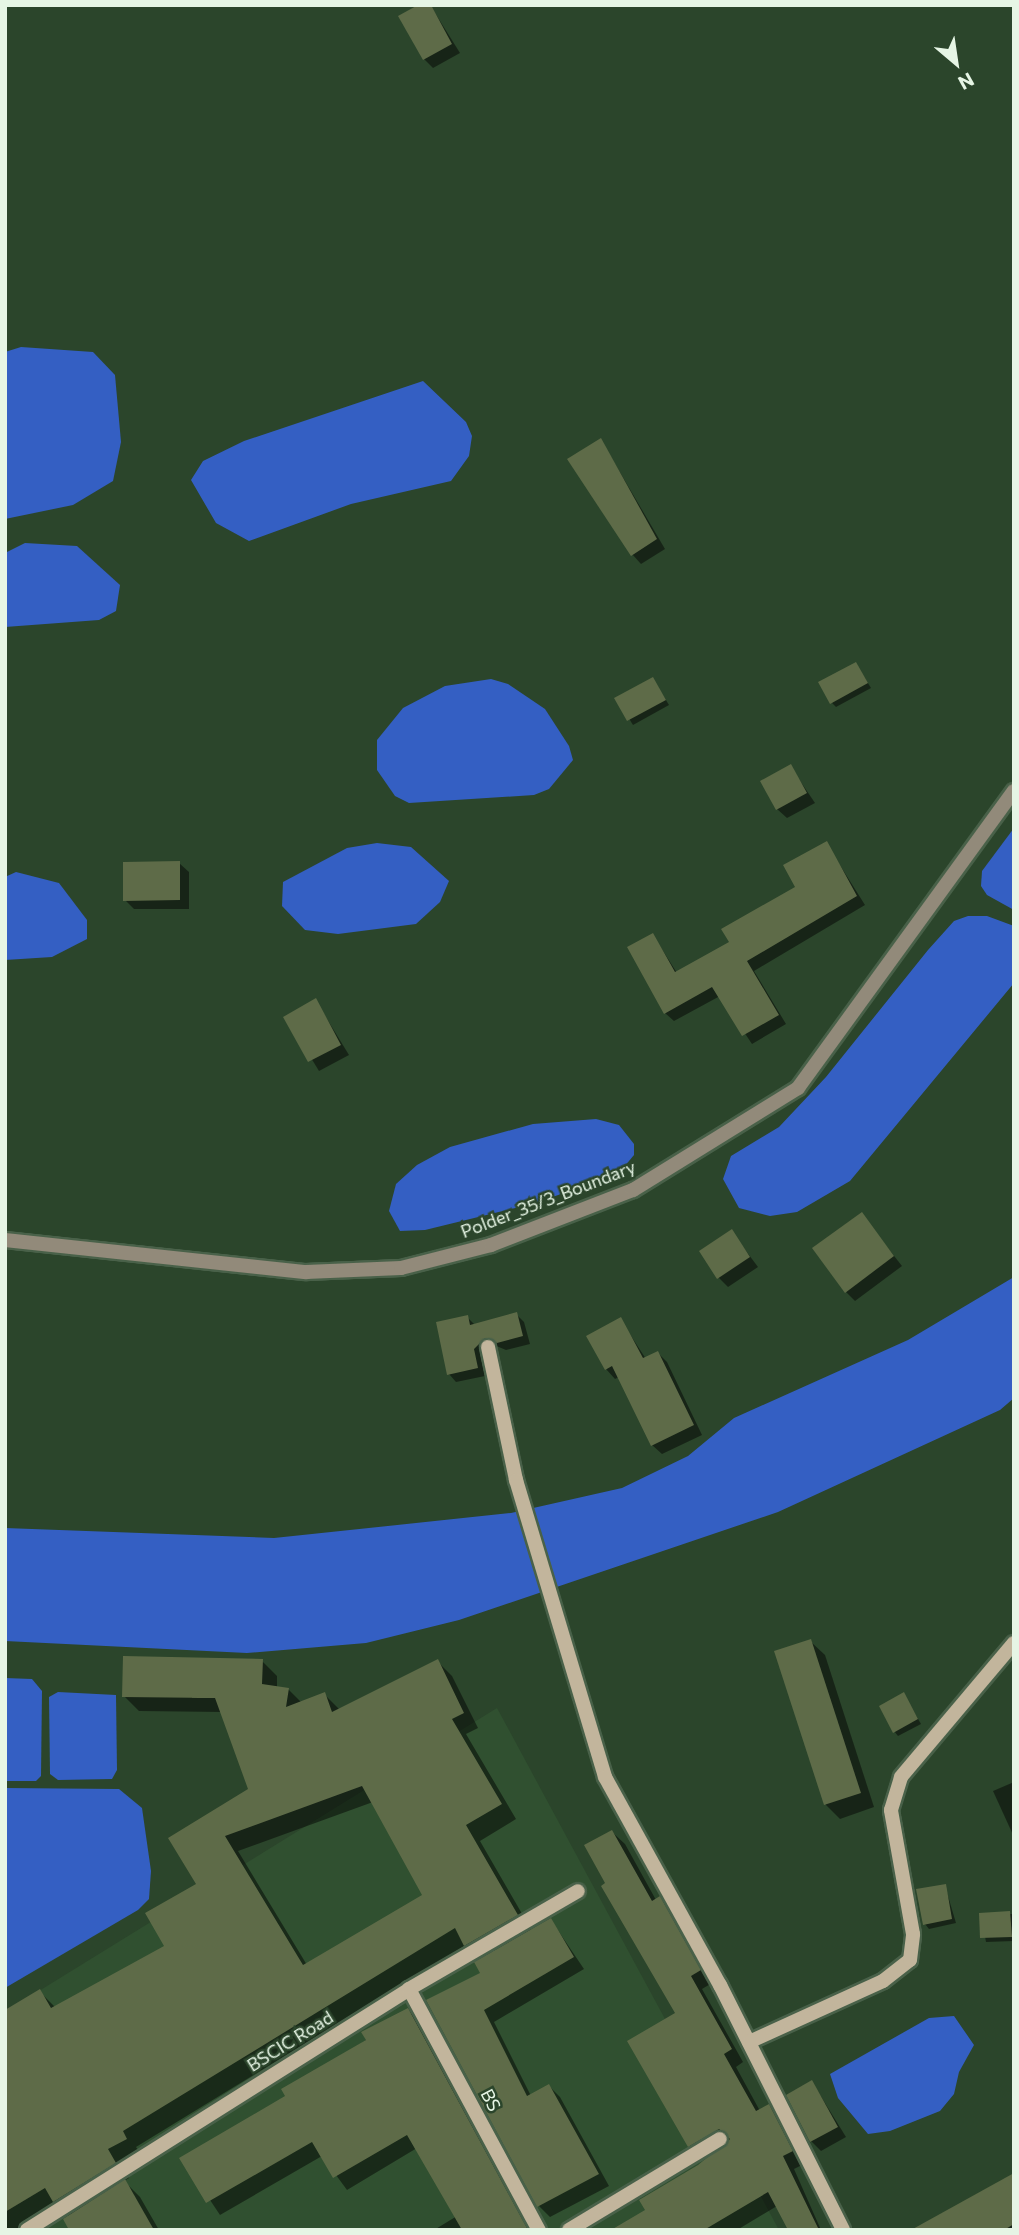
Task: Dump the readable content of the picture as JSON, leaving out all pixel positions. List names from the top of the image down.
{
  "streets": {
    "street": ["Polder_35/3_Boundary", "BSCIC Road", "BS"]
  },
  "crossings": [
    ["BSCIC Road", "BS"]
  ],
  "north": "bottom right"
}
